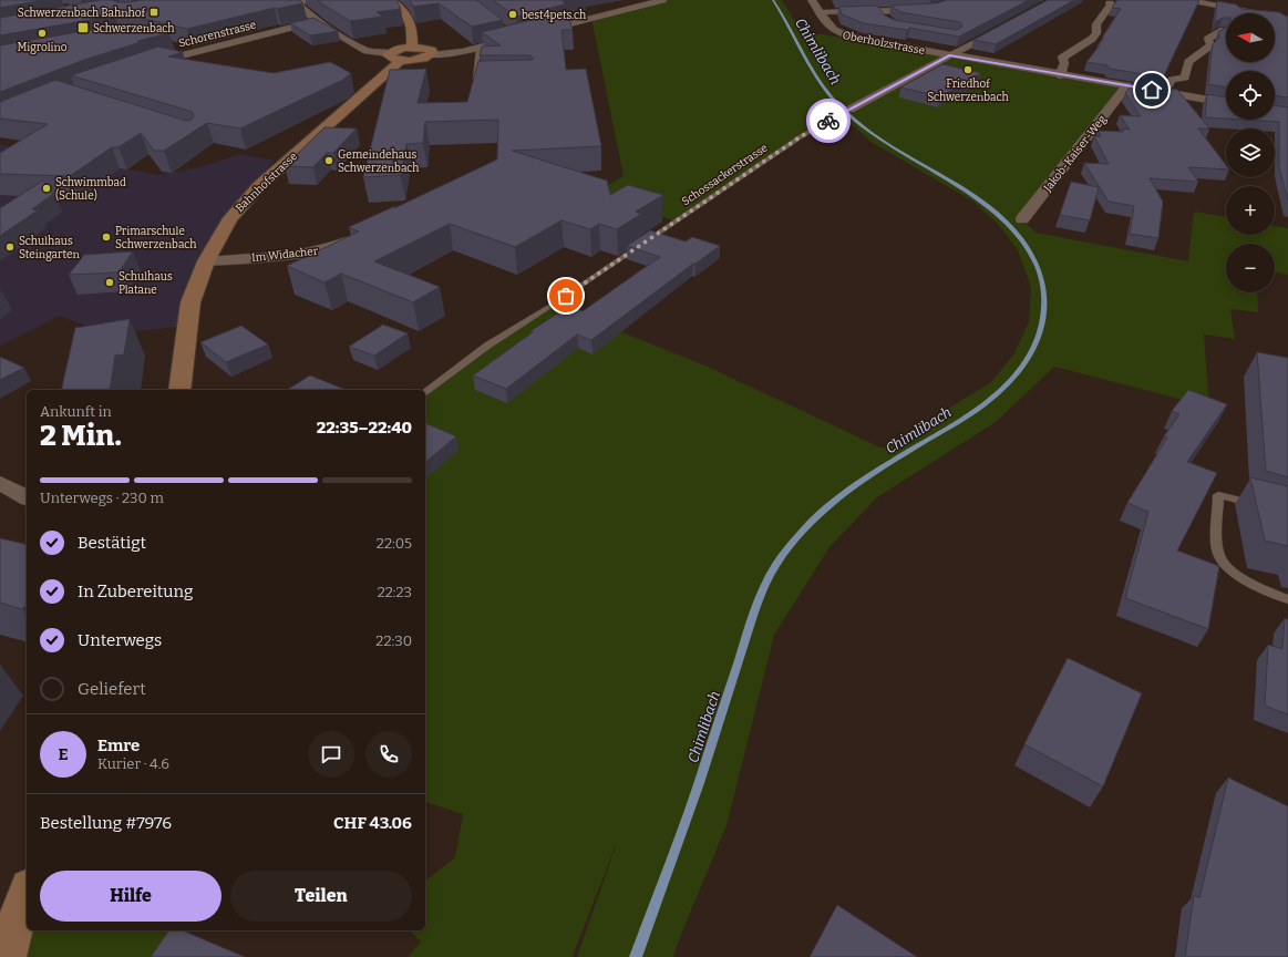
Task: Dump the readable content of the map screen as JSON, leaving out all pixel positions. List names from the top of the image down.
{
  "streets": {
    "main road": ["Bahnhofstrasse"],
    "street": [
      "Schorenstrasse",
      "Oberholzstrasse",
      "Jakob-Kaiser-Weg",
      "Schossackerstrasse",
      "Im Widacher"
    ]
  },
  "crossings": [
    ["Oberholzstrasse", "Jakob-Kaiser-Weg"],
    ["Oberholzstrasse", "Schossackerstrasse"],
    ["Bahnhofstrasse", "Im Widacher"]
  ],
  "water": ["Chimlibach"],
  "places": {
    "transit": ["Schwerzenbach Bahnhof", "Schwerzenbach"],
    "other": [
      "best4pets.ch",
      "Migrolino",
      "Friedhof Schwerzenbach",
      "Gemeindehaus Schwerzenbach",
      "Schwimmbad (Schule)",
      "Primarschule Schwerzenbach",
      "Schulhaus Steingarten",
      "Schulhaus Platane"
    ]
  },
  "north": "left",
  "page": {
    "map_buttons": ["+", "−"],
    "heading": ["2 Min.", "Ankunft in", "22:35–22:40"],
    "panel": [
      "Emre",
      "Kurier · 4.6",
      "Bestellung #7976",
      "CHF 43.06"
    ],
    "bar": "Unterwegs · 230 m",
    "list": [
      ["Bestätigt", "22:05"],
      ["In Zubereitung", "22:23"],
      ["Unterwegs", "22:30"],
      "Geliefert"
    ],
    "round": "E",
    "buttons": ["Hilfe", "Teilen"]
  }
}
